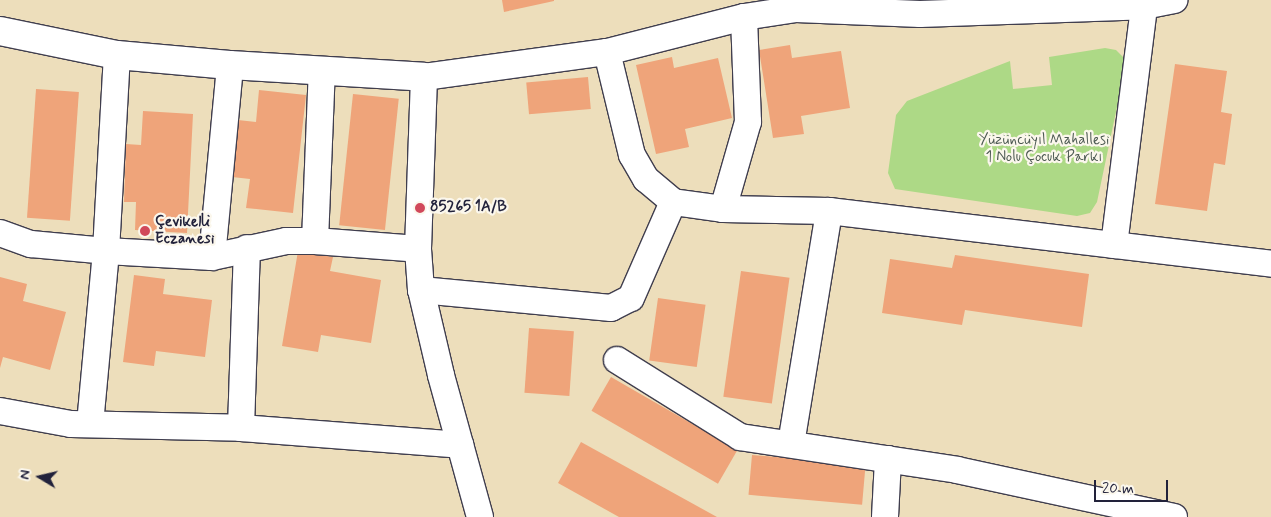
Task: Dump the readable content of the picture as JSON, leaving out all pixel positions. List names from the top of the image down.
{
  "parks": ["Yüzüncüyıl Mahallesi 1 Nolu Çocuk Parkı"],
  "places": ["85265 1A/B", "Çevikelli Eczanesi"],
  "scale_bar": "20 m",
  "north": "left"
}
